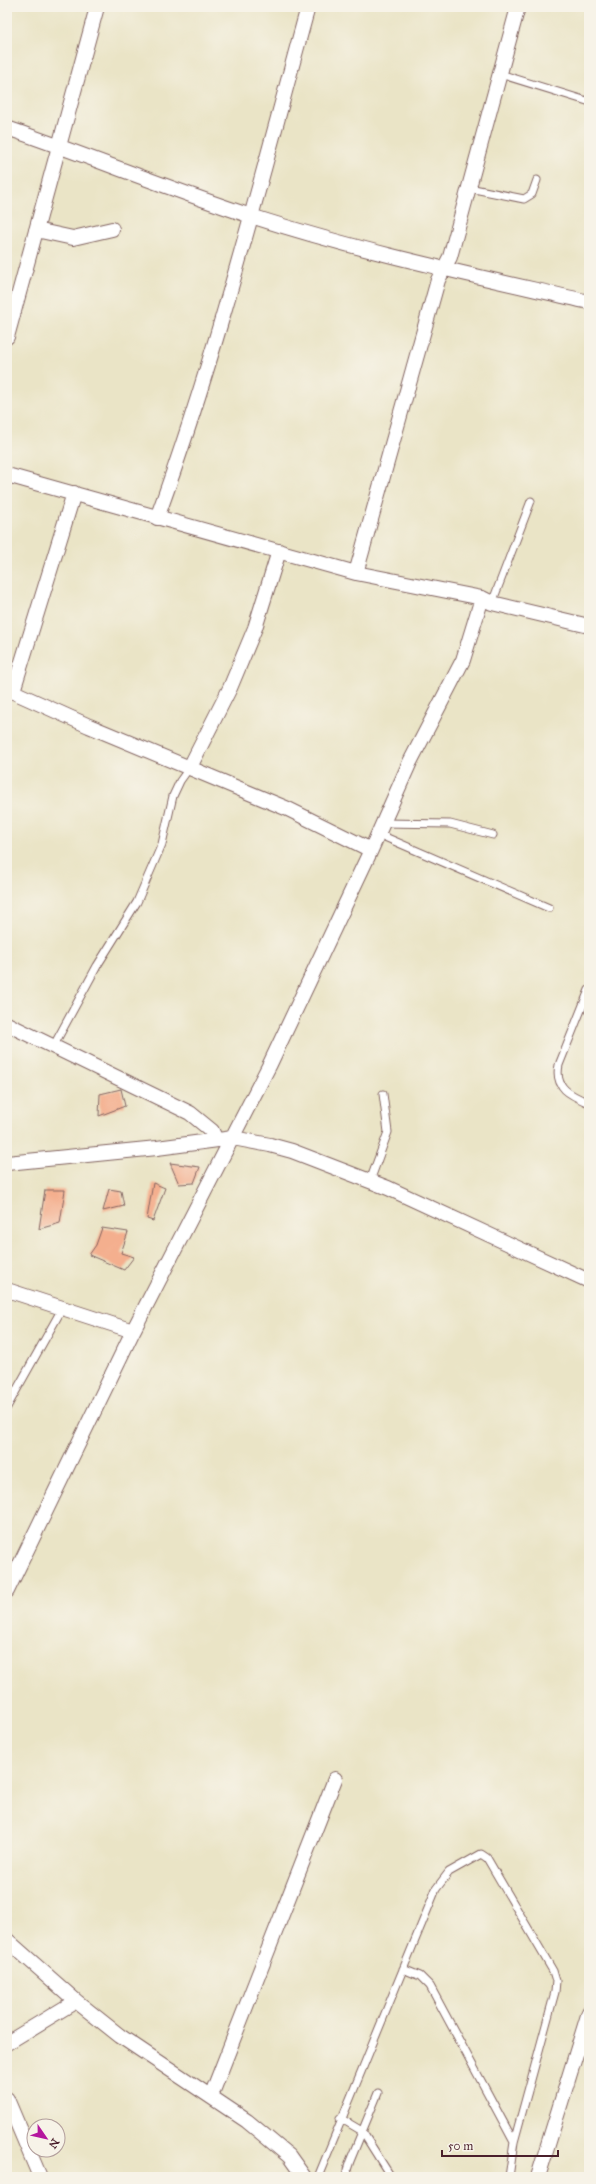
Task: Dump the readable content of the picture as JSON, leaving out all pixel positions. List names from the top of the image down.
{
  "scale_bar": "50 m",
  "north": "bottom right"
}
